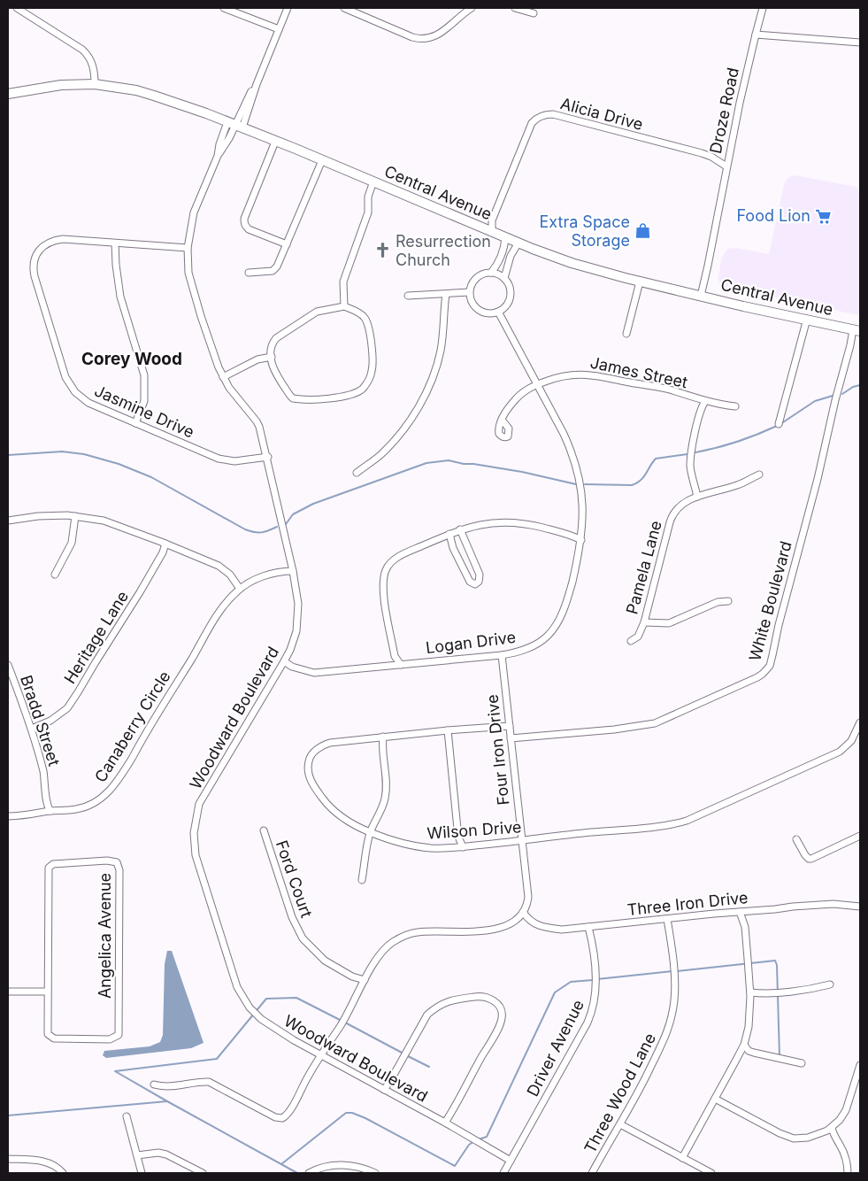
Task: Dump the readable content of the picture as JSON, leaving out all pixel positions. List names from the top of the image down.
{
  "streets": {
    "street": [
      "Droze Road",
      "Alicia Drive",
      "Central Avenue",
      "James Street",
      "Jasmine Drive",
      "Pamela Lane",
      "White Boulevard",
      "Heritage Lane",
      "Logan Drive",
      "Woodward Boulevard",
      "Bradd Street",
      "Canaberry Circle",
      "Four Iron Drive",
      "Wilson Drive",
      "Ford Court",
      "Three Iron Drive",
      "Angelica Avenue",
      "Driver Avenue",
      "Three Wood Lane"
    ]
  },
  "crossings": [
    ["Droze Road", "Alicia Drive"],
    ["Droze Road", "Central Avenue"],
    ["Alicia Drive", "Central Avenue"],
    ["Central Avenue", "White Boulevard"],
    ["Central Avenue", "Woodward Boulevard"],
    ["James Street", "Logan Drive"],
    ["Jasmine Drive", "Woodward Boulevard"],
    ["White Boulevard", "Four Iron Drive"],
    ["Heritage Lane", "Bradd Street"],
    ["Logan Drive", "Woodward Boulevard"],
    ["Logan Drive", "Four Iron Drive"],
    ["Woodward Boulevard", "Canaberry Circle"],
    ["Woodward Boulevard", "Driver Avenue"],
    ["Bradd Street", "Canaberry Circle"],
    ["Four Iron Drive", "Wilson Drive"],
    ["Four Iron Drive", "Three Iron Drive"],
    ["Three Iron Drive", "Driver Avenue"],
    ["Three Iron Drive", "Three Wood Lane"]
  ],
  "districts": ["Corey Wood"],
  "places": {
    "supermarket": ["Food Lion"],
    "shop": ["Extra Space Storage"],
    "church": ["Resurrection Church"]
  }
}
